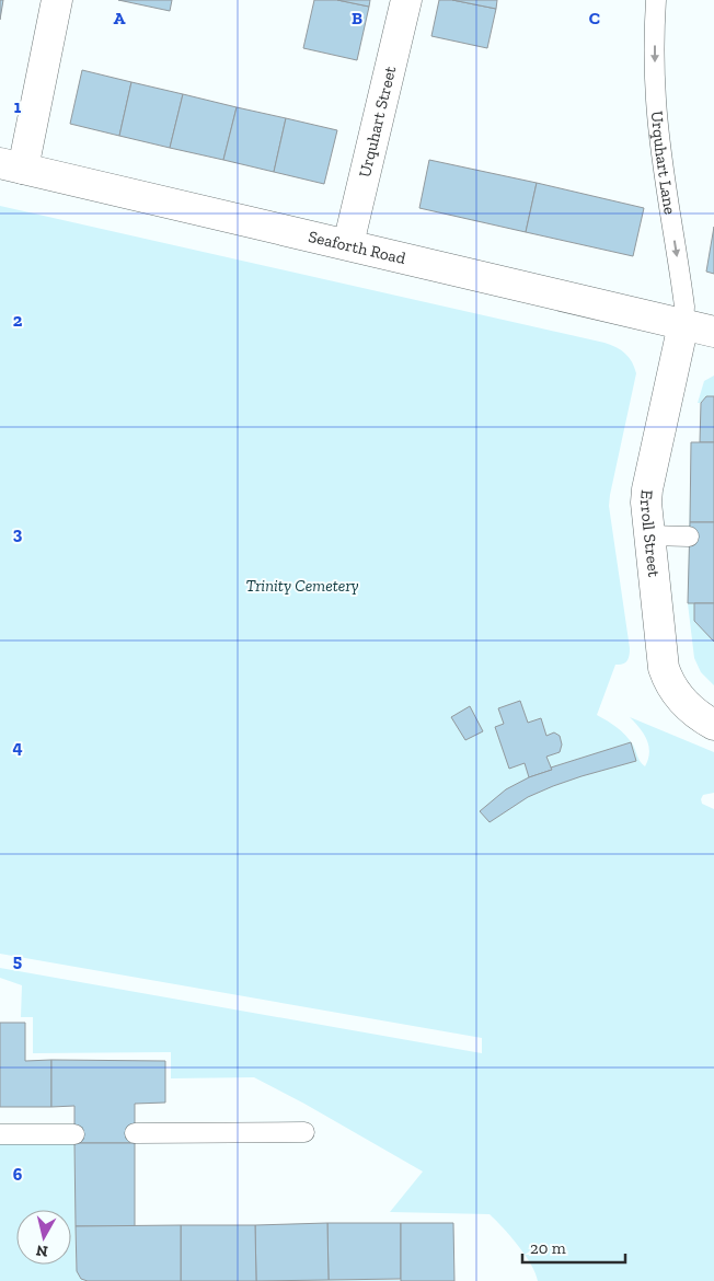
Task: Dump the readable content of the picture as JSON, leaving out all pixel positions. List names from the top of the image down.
{
  "streets": {
    "street": ["Urquhart Street", "Seaforth Road", "Erroll Street"],
    "lane": ["Urquhart Lane"]
  },
  "crossings": [
    ["Urquhart Street", "Seaforth Road"],
    ["Urquhart Lane", "Seaforth Road"],
    ["Urquhart Lane", "Erroll Street"],
    ["Seaforth Road", "Erroll Street"]
  ],
  "one_way": ["Urquhart Lane"],
  "parks": ["Trinity Cemetery"],
  "scale_bar": "20 m",
  "north": "bottom",
  "grid": {
    "columns": ["A", "B", "C"],
    "rows": [
      "1",
      "2",
      "3",
      "4",
      "5",
      "6"
    ]
  }
}
